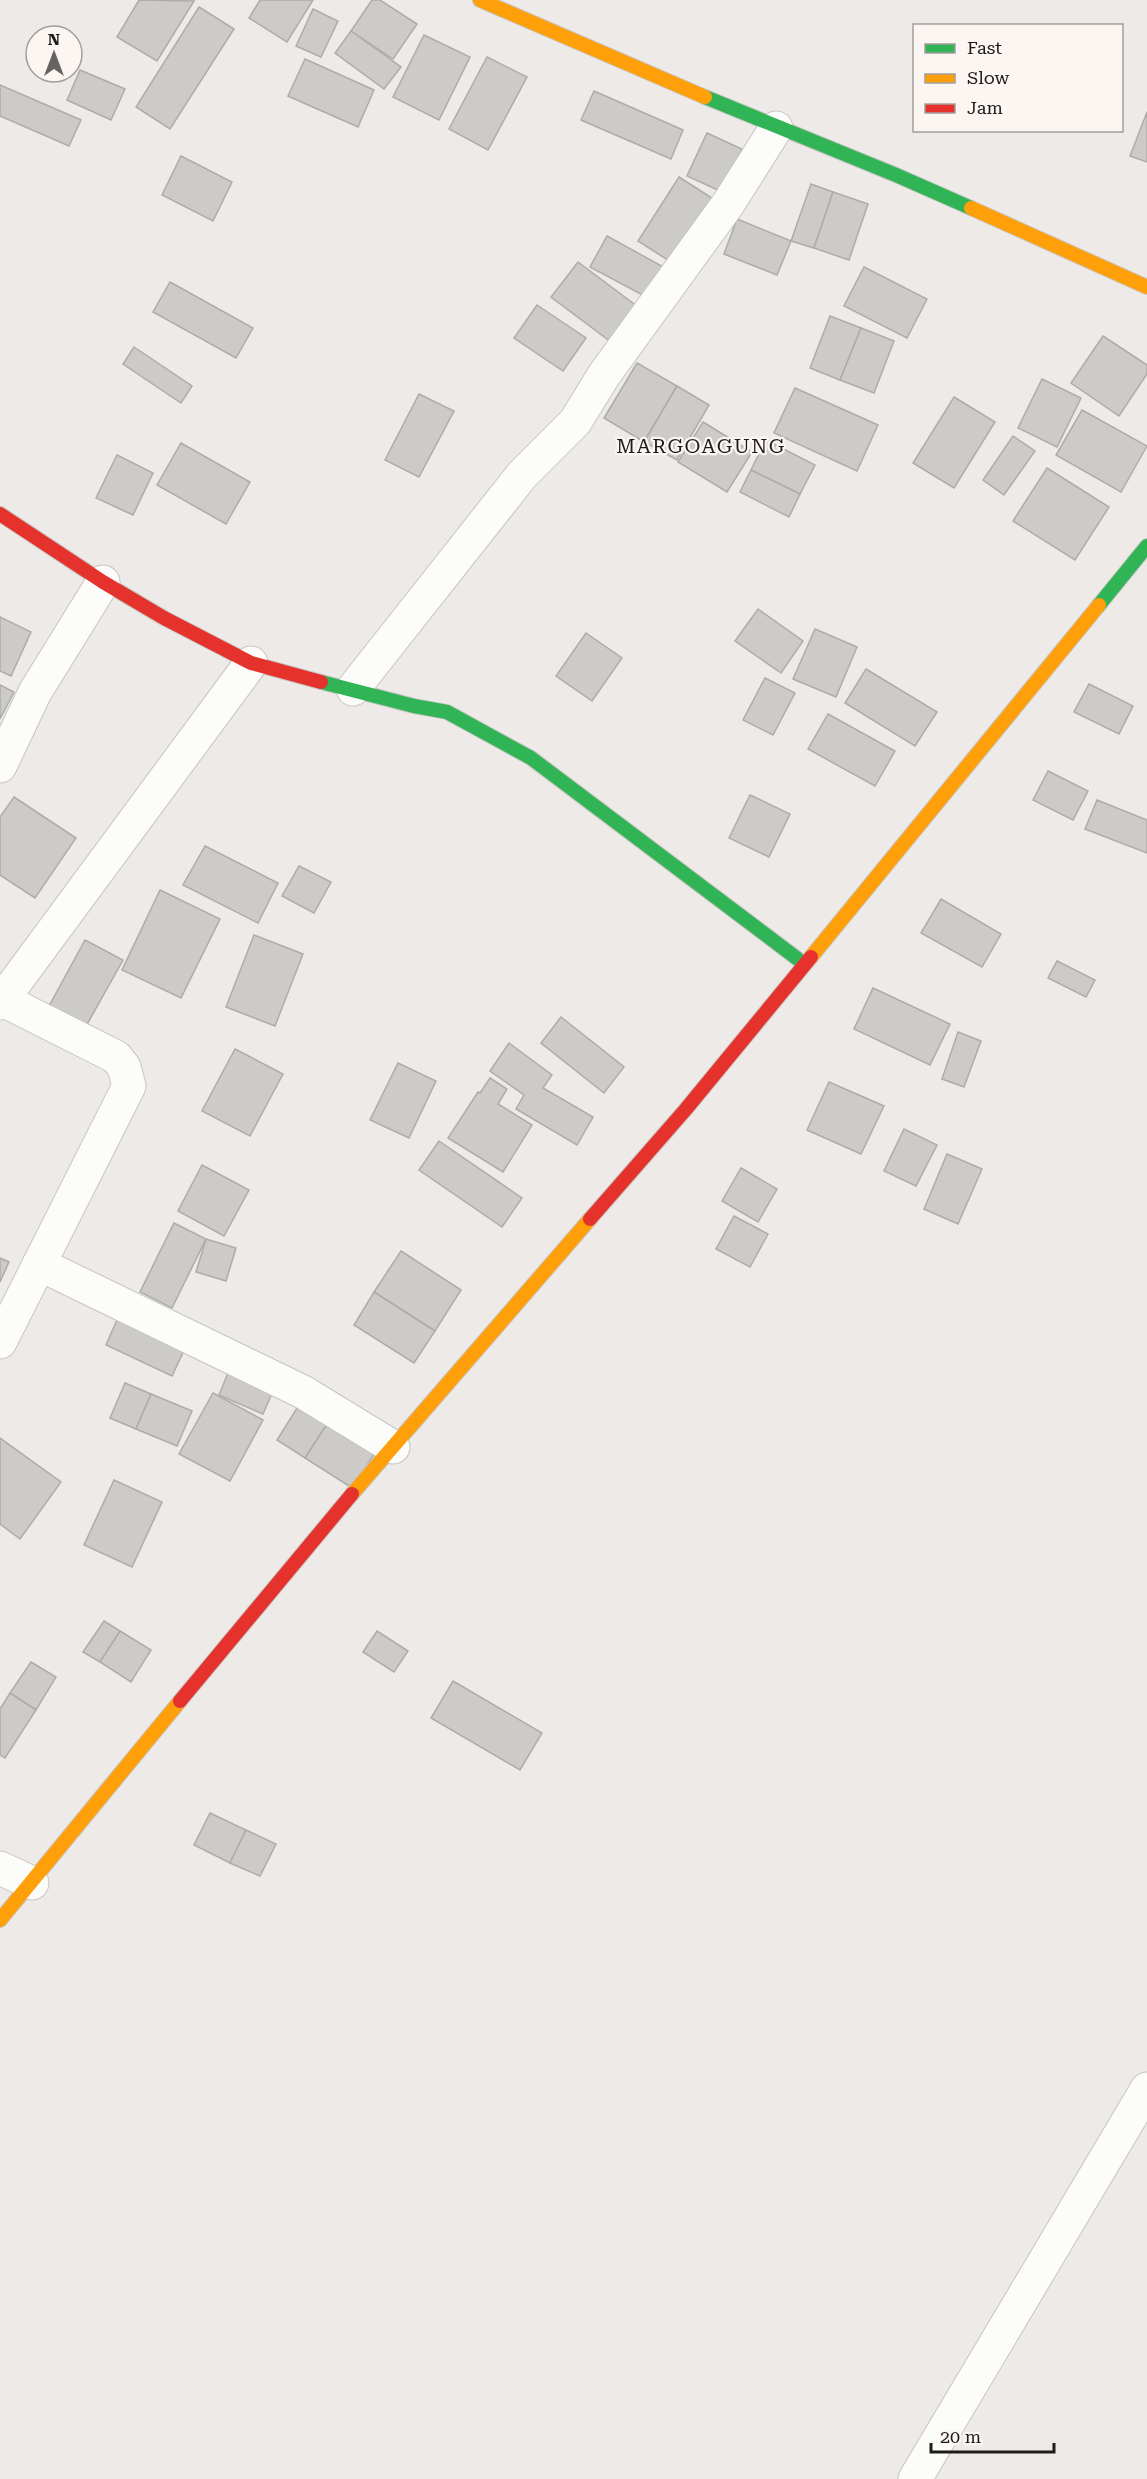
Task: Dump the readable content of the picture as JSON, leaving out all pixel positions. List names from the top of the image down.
{
  "districts": ["MARGOAGUNG"],
  "legend": ["Fast", "Slow", "Jam"],
  "scale_bar": "20 m",
  "north": "top"
}
